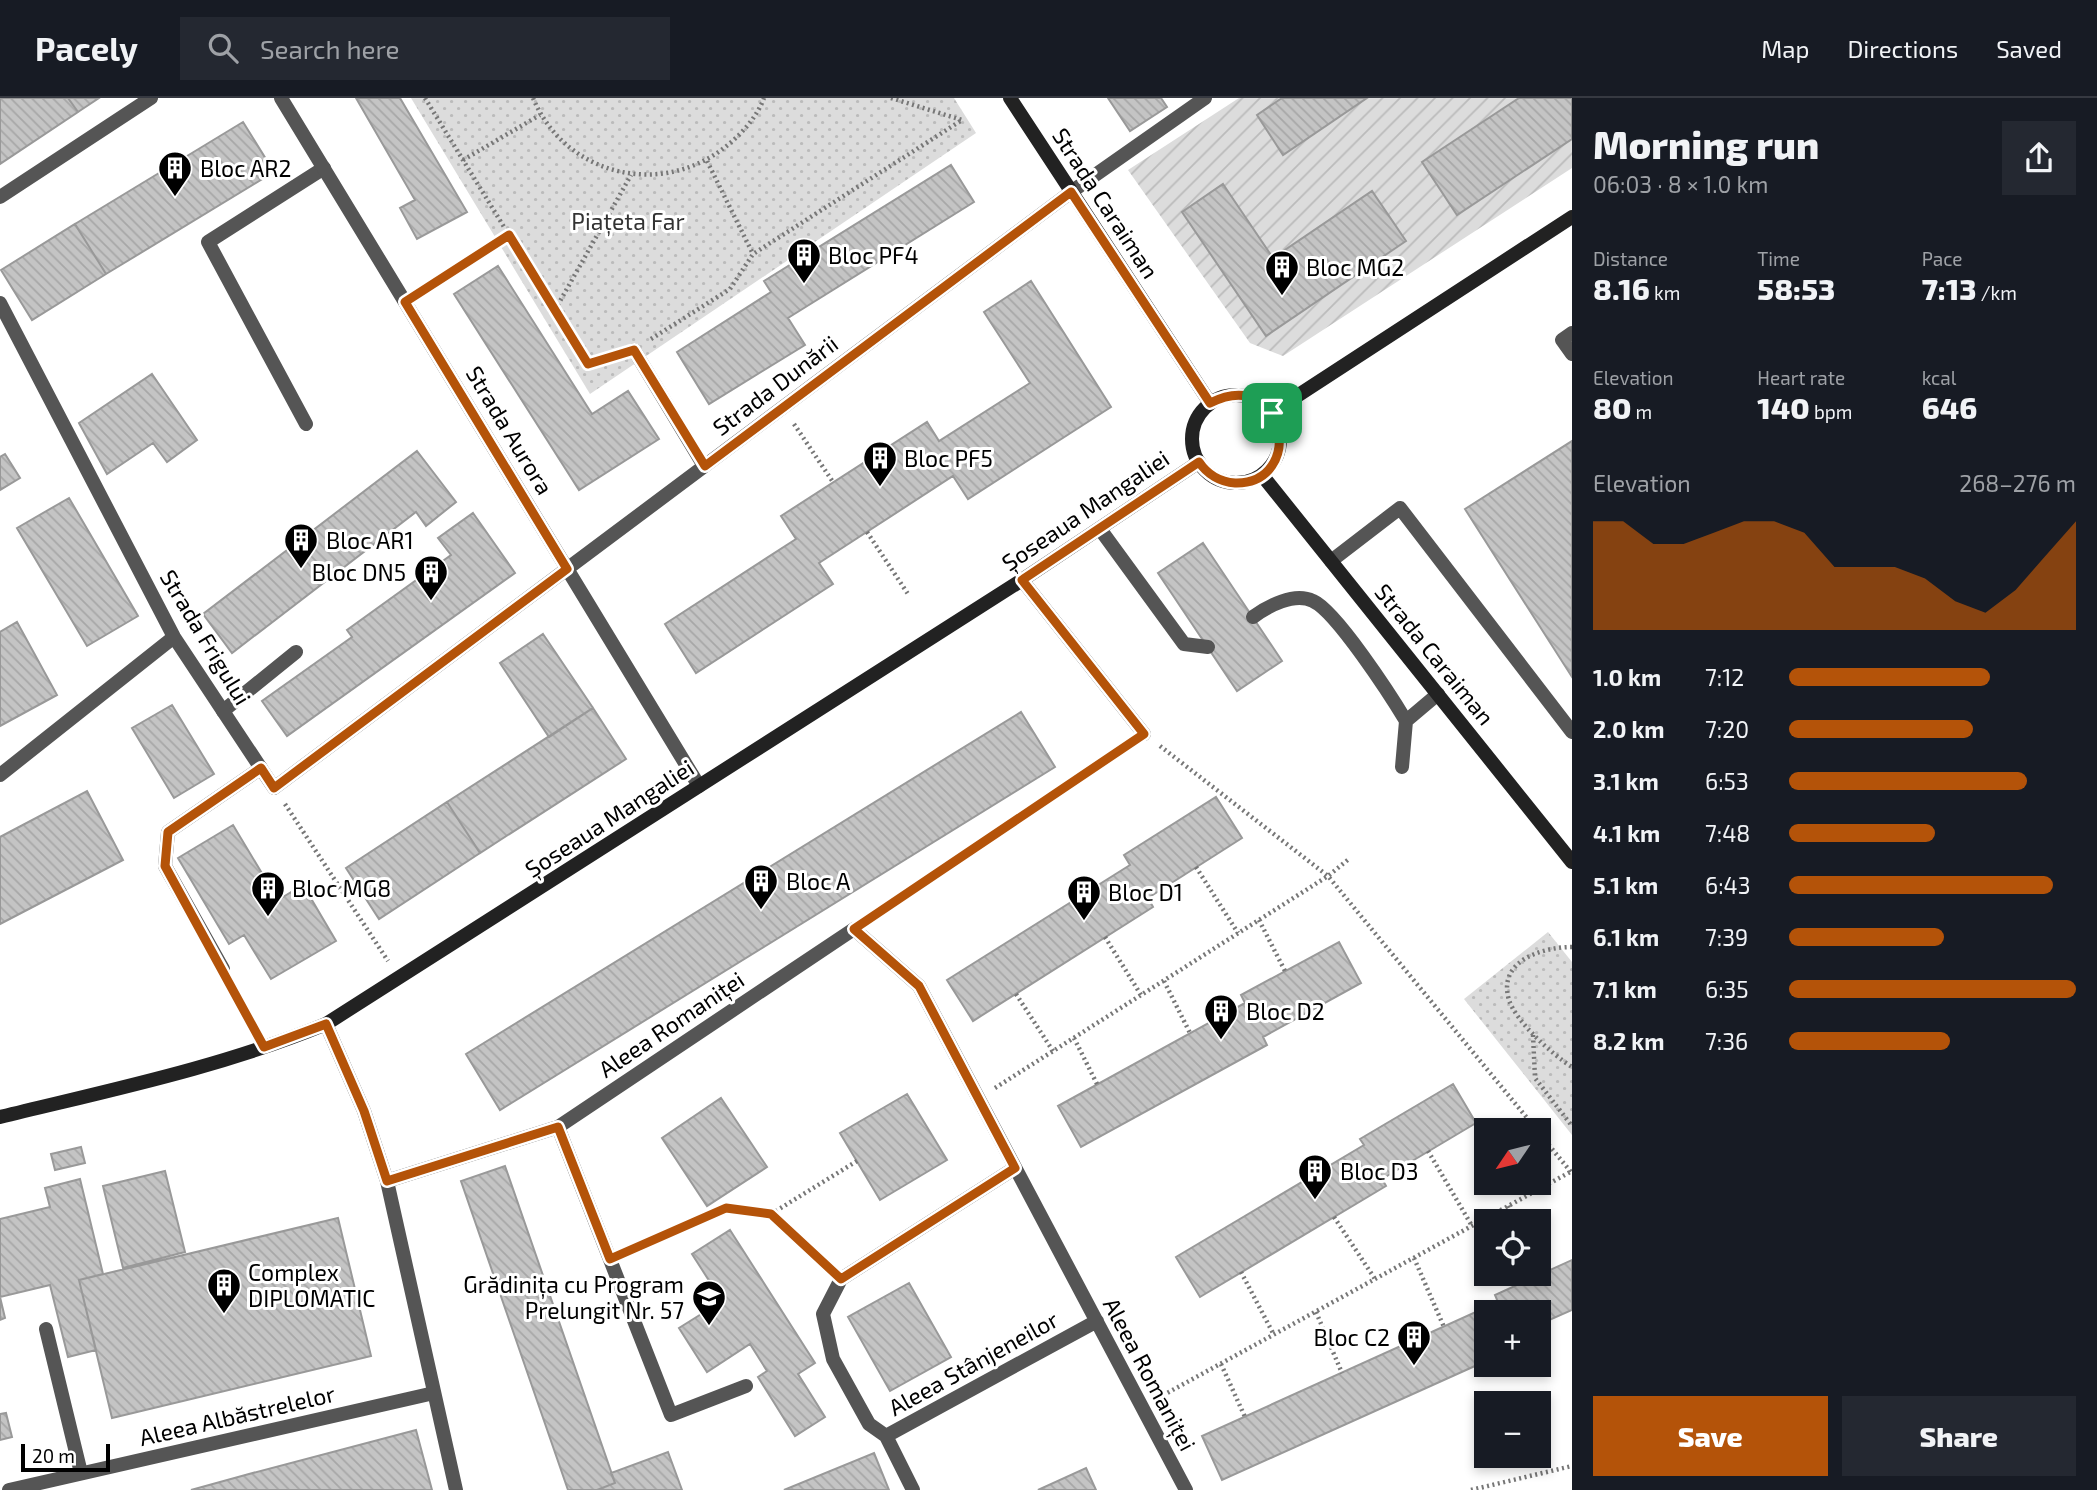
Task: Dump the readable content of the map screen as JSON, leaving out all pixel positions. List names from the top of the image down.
{
  "streets": {
    "street": [
      "Strada Caraiman",
      "Strada Dunării",
      "Strada Aurora",
      "Șoseaua Mangaliei",
      "Strada Frigului",
      "Aleea Romaniței",
      "Aleea Stânjeneilor",
      "Aleea Albăstrelelor"
    ]
  },
  "crossings": [
    ["Strada Caraiman", "Strada Dunării"],
    ["Strada Caraiman", "Șoseaua Mangaliei"],
    ["Strada Dunării", "Strada Aurora"],
    ["Strada Dunării", "Strada Frigului"],
    ["Strada Aurora", "Șoseaua Mangaliei"],
    ["Aleea Romaniței", "Aleea Stânjeneilor"]
  ],
  "parks": ["Piațeta Far"],
  "places": {
    "building": [
      "Bloc AR2",
      "Bloc PF4",
      "Bloc MG2",
      "Bloc PF5",
      "Bloc AR1",
      "Bloc DN5",
      "Bloc A",
      "Bloc MG8",
      "Bloc D1",
      "Bloc D2",
      "Bloc D3",
      "Complex DIPLOMATIC",
      "Bloc C2"
    ],
    "school or university": ["Grădinița cu Program Prelungit Nr. 57"]
  },
  "scale_bar": "20 m",
  "north": "bottom left",
  "page": {
    "header": "Pacely",
    "search": "Search here",
    "nav": ["Map", "Directions", "Saved"],
    "heading": ["Morning run", "06:03 · 8 × 1.0 km"],
    "stats": [
      ["Distance", "8.16 km"],
      ["Time", "58:53"],
      ["Pace", "7:13 /km"],
      ["Elevation", "80 m"],
      ["Heart rate", "140 bpm"],
      ["kcal", "646"]
    ],
    "chart": ["Elevation", "268–276 m"],
    "list": [
      {
        "name": "1.0 km",
        "note": "7:12"
      },
      {
        "name": "2.0 km",
        "note": "7:20"
      },
      {
        "name": "3.1 km",
        "note": "6:53"
      },
      {
        "name": "4.1 km",
        "note": "7:48"
      },
      {
        "name": "5.1 km",
        "note": "6:43"
      },
      {
        "name": "6.1 km",
        "note": "7:39"
      },
      {
        "name": "7.1 km",
        "note": "6:35"
      },
      {
        "name": "8.2 km",
        "note": "7:36"
      }
    ],
    "map_buttons": ["+", "−"],
    "buttons": ["Save", "Share"],
    "scale": "20 m"
  }
}
